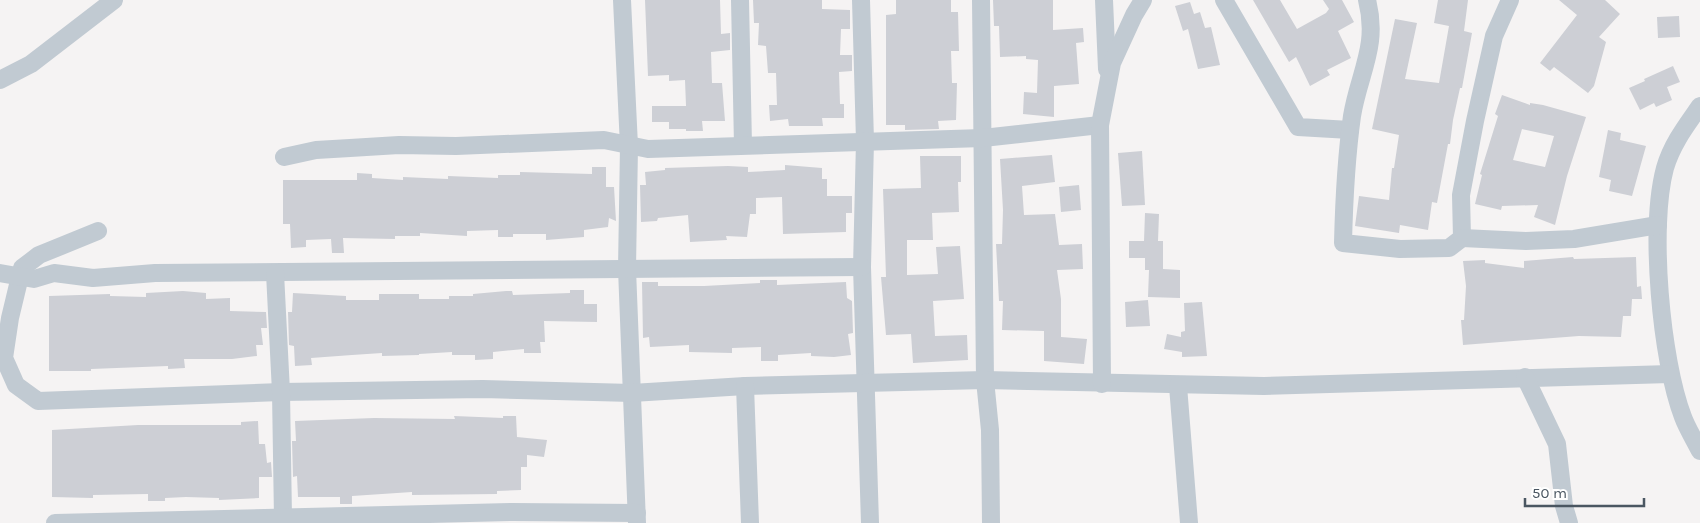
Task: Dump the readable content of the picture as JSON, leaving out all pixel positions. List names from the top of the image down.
{
  "scale_bar": "50 m"
}
